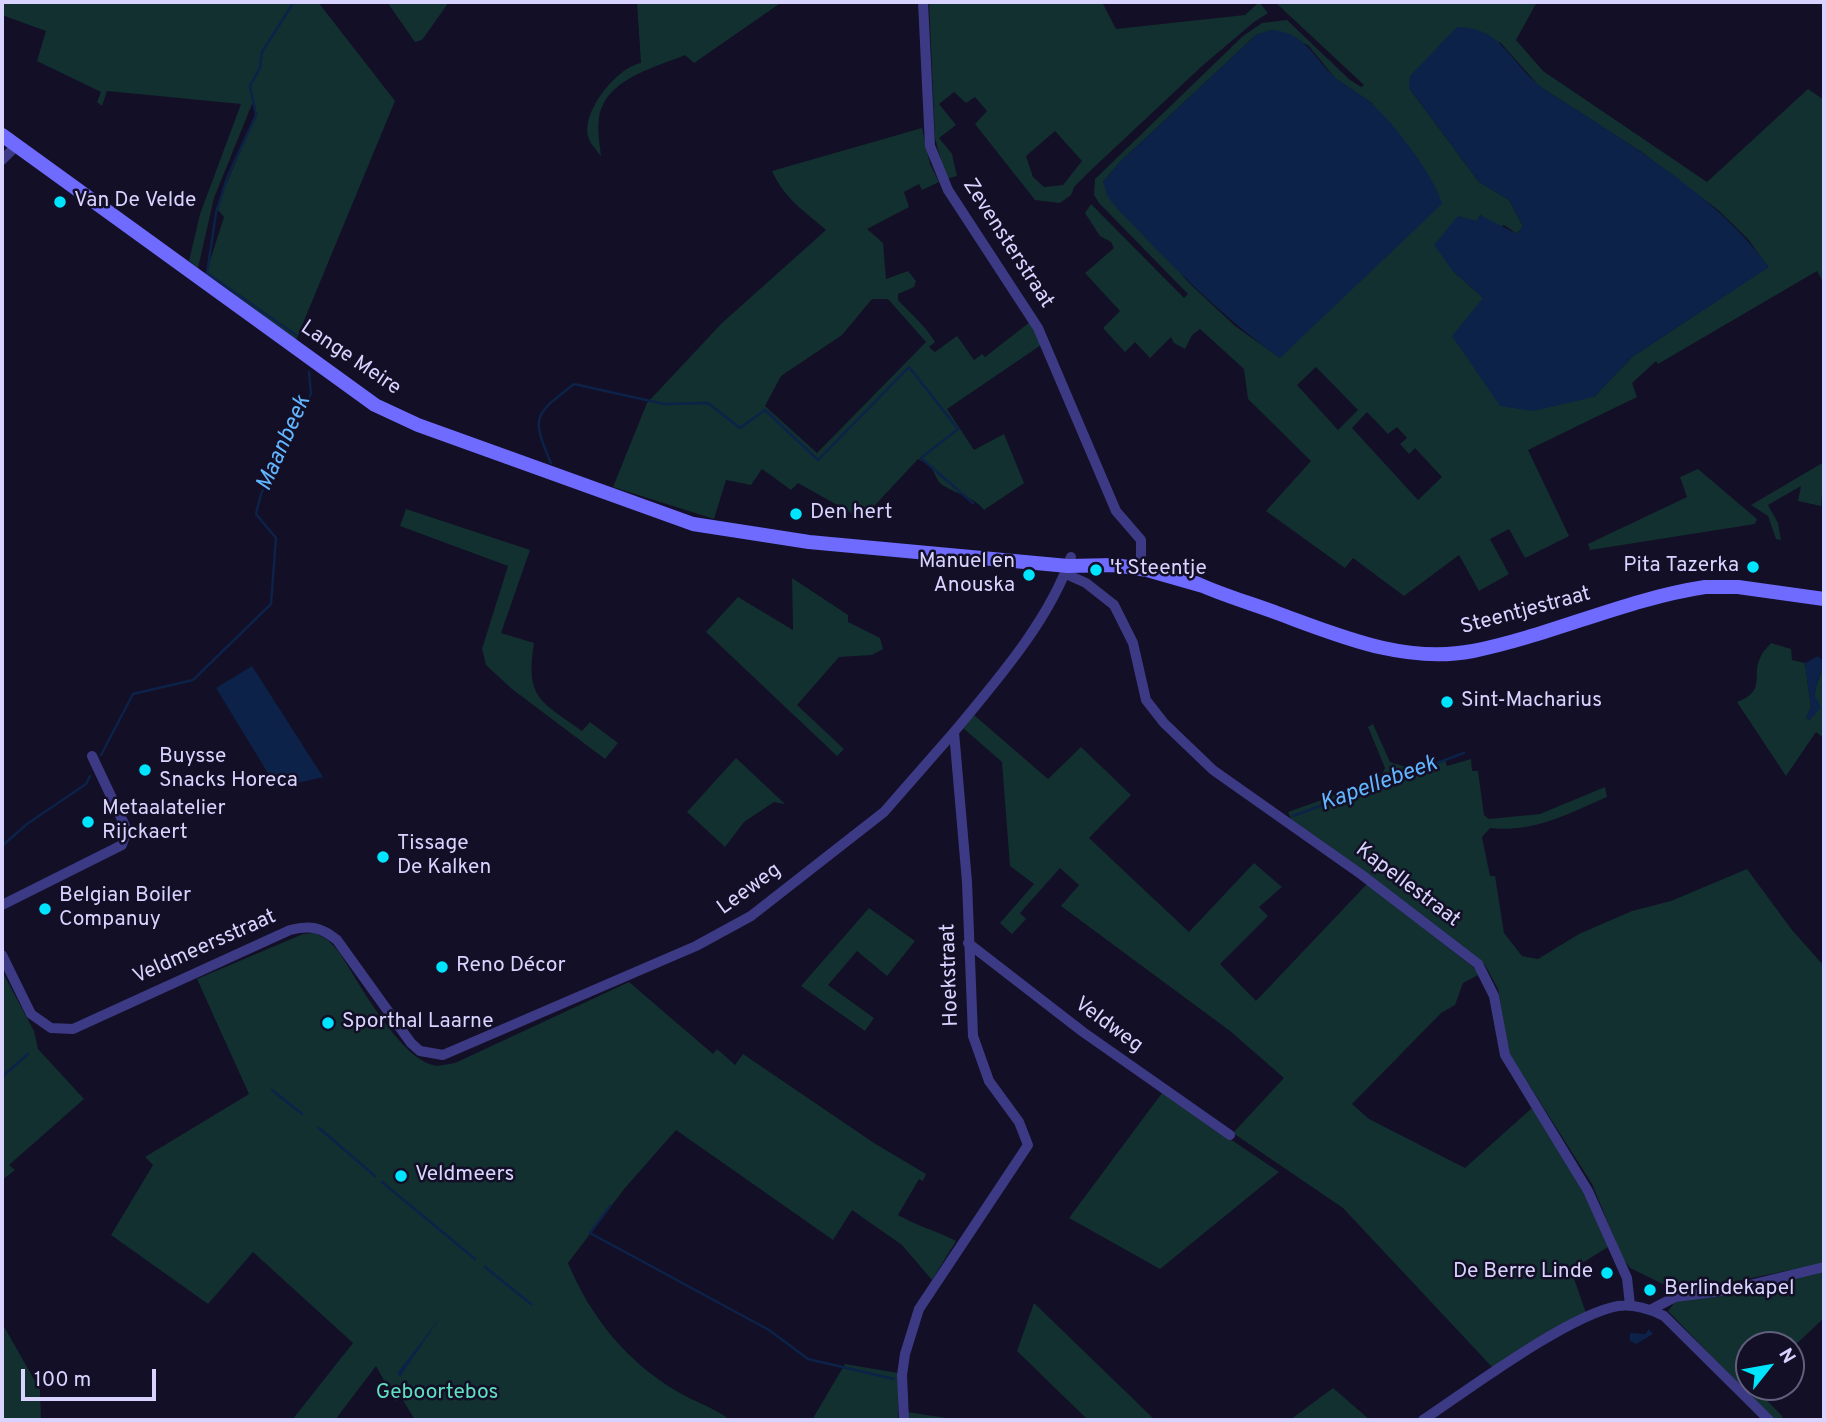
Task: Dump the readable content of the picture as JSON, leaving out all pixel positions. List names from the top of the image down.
{
  "streets": {
    "street": [
      "Zevensterstraat",
      "Lange Meire",
      "Steentjestraat",
      "Kapellestraat",
      "Leeweg",
      "Veldmeersstraat",
      "Hoekstraat",
      "Veldweg"
    ]
  },
  "crossings": [
    ["Zevensterstraat", "Steentjestraat"],
    ["Lange Meire", "Steentjestraat"],
    ["Steentjestraat", "Kapellestraat"],
    ["Leeweg", "Veldmeersstraat"],
    ["Leeweg", "Hoekstraat"],
    ["Hoekstraat", "Veldweg"]
  ],
  "water": ["Maanbeek", "Kapellebeek"],
  "parks": ["Geboortebos"],
  "places": [
    "Van De Velde",
    "Den hert",
    "Pita Tazerka",
    "'t Steentje",
    "Manuel en Anouska",
    "Sint-Macharius",
    "Buysse Snacks Horeca",
    "Metaalatelier Rijckaert",
    "Tissage De Kalken",
    "Belgian Boiler Companuy",
    "Reno Décor",
    "Sporthal Laarne",
    "Veldmeers",
    "De Berre Linde",
    "Berlindekapel"
  ],
  "scale_bar": "100 m",
  "north": "top right"
}
